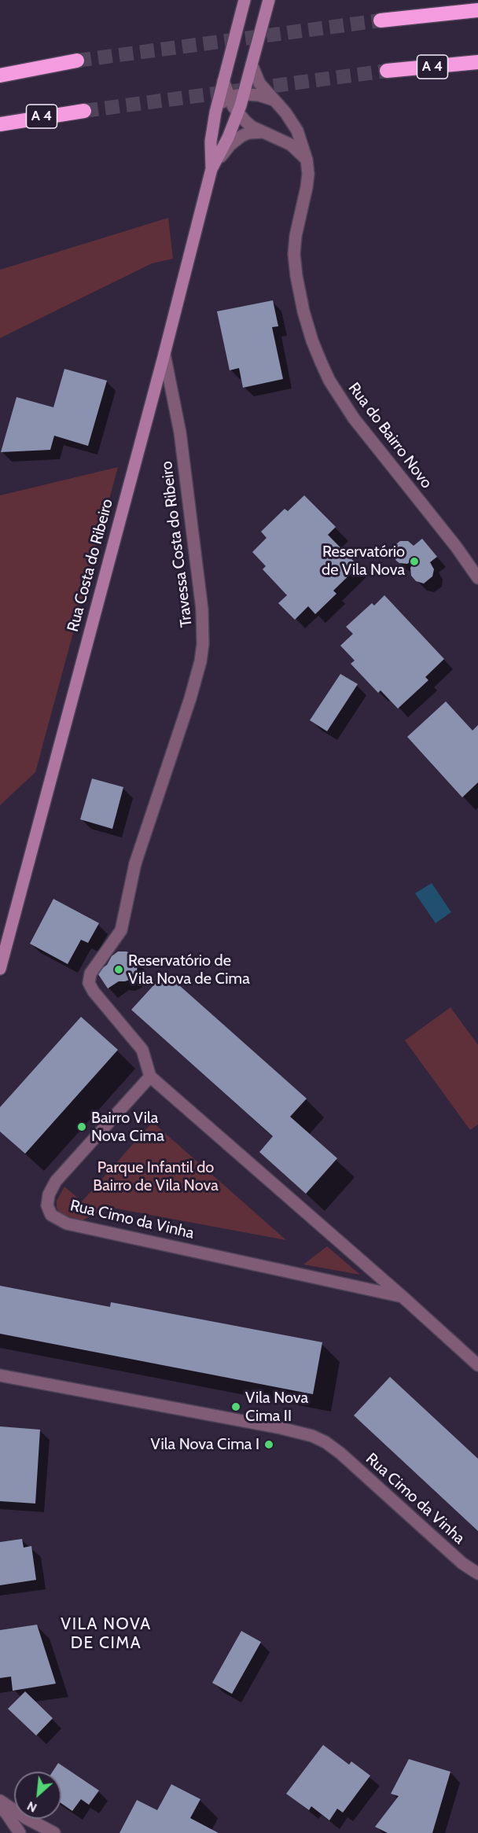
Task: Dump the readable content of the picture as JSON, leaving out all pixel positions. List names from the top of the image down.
{
  "streets": {
    "highway": ["A 4"],
    "main road": ["Rua Costa do Ribeiro"],
    "street": ["Rua do Bairro Novo", "Travessa Costa do Ribeiro", "Rua Cimo da Vinha"]
  },
  "crossings": [
    ["Rua do Bairro Novo", "Rua Costa do Ribeiro"],
    ["Travessa Costa do Ribeiro", "Rua Costa do Ribeiro"],
    ["Travessa Costa do Ribeiro", "Rua Cimo da Vinha"]
  ],
  "districts": ["VILA NOVA DE CIMA"],
  "parks": ["Parque Infantil do Bairro de Vila Nova"],
  "places": [
    "Reservatório de Vila Nova",
    "Reservatório de Vila Nova de Cima",
    "Bairro Vila Nova Cima",
    "Vila Nova Cima II",
    "Vila Nova Cima I"
  ],
  "north": "bottom left"
}
